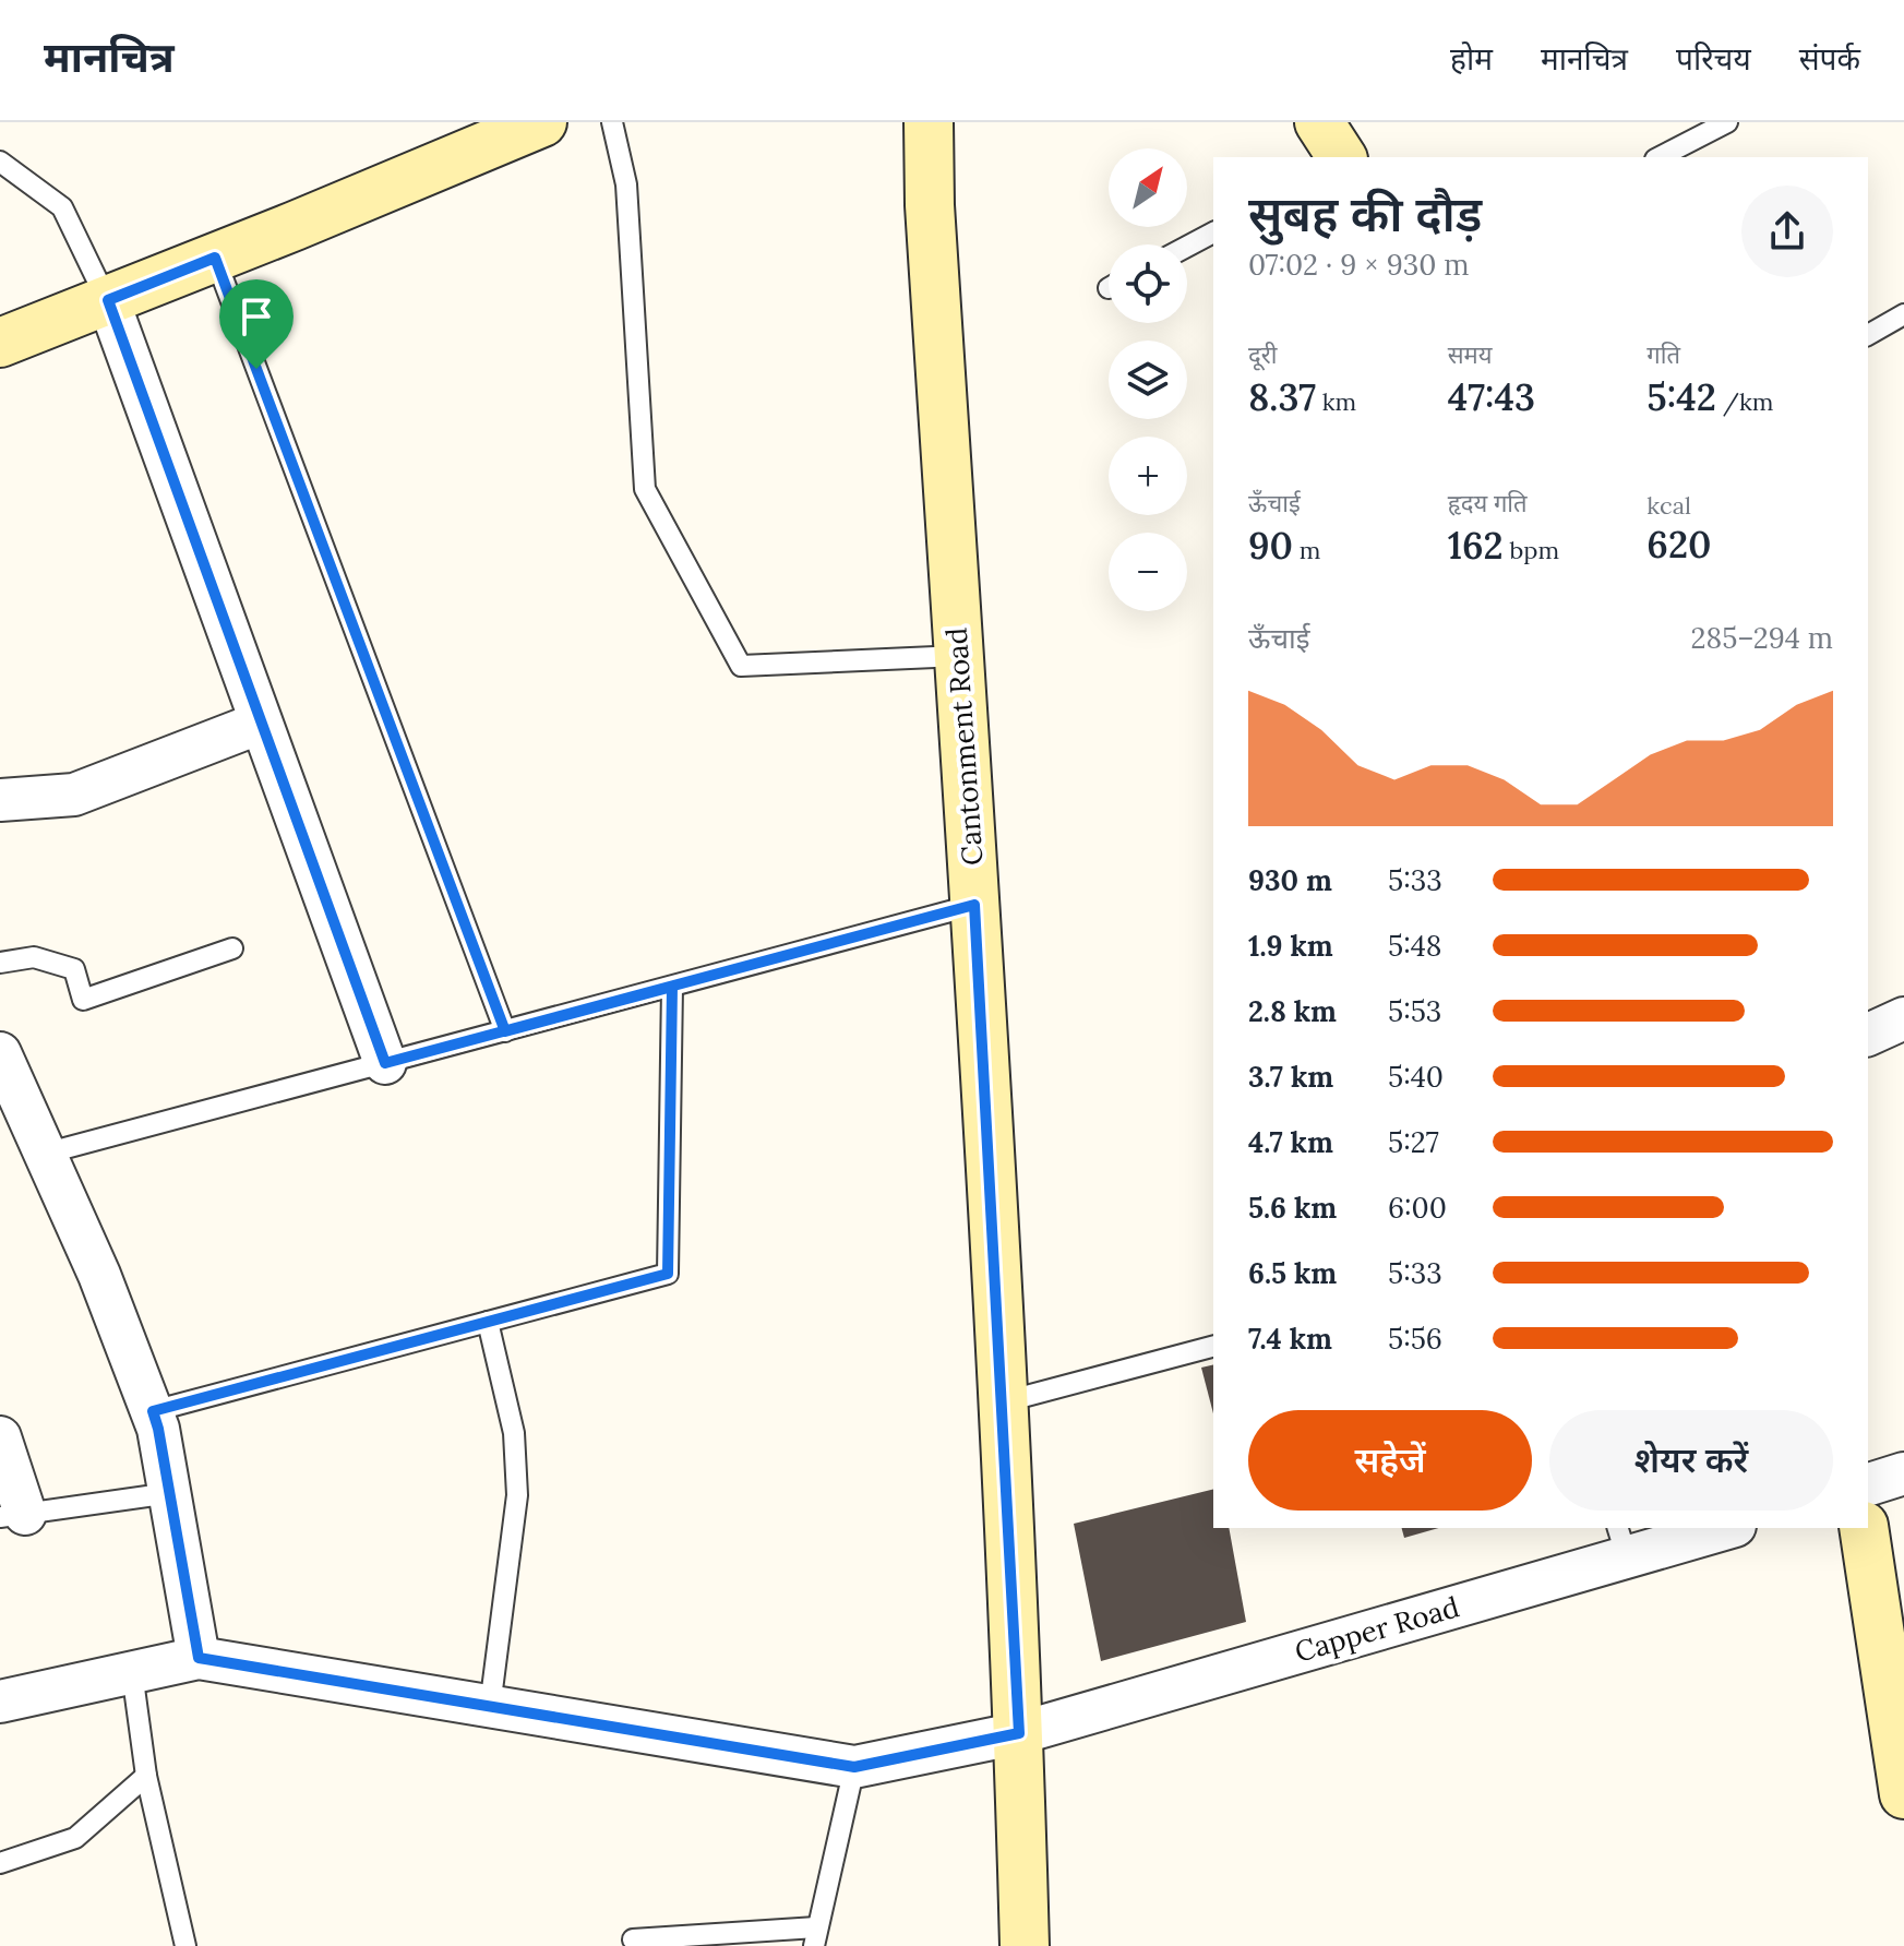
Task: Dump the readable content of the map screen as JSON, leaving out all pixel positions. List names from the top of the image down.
{
  "streets": {
    "street": ["Cantonment Road", "Capper Road"]
  },
  "crossings": [
    ["Cantonment Road", "Capper Road"]
  ],
  "north": "top right",
  "page": {
    "header": "मानचित्र",
    "nav": [
      "होम",
      "मानचित्र",
      "परिचय",
      "संपर्क"
    ],
    "map_buttons": ["+", "−"],
    "heading": ["सुबह की दौड़", "07:02 · 9 × 930 m"],
    "stats": [
      ["दूरी", "8.37 km"],
      ["समय", "47:43"],
      ["गति", "5:42 /km"],
      ["ऊँचाई", "90 m"],
      ["हृदय गति", "162 bpm"],
      ["kcal", "620"]
    ],
    "chart": ["ऊँचाई", "285–294 m"],
    "list": [
      {
        "name": "930 m",
        "note": "5:33"
      },
      {
        "name": "1.9 km",
        "note": "5:48"
      },
      {
        "name": "2.8 km",
        "note": "5:53"
      },
      {
        "name": "3.7 km",
        "note": "5:40"
      },
      {
        "name": "4.7 km",
        "note": "5:27"
      },
      {
        "name": "5.6 km",
        "note": "6:00"
      },
      {
        "name": "6.5 km",
        "note": "5:33"
      },
      {
        "name": "7.4 km",
        "note": "5:56"
      }
    ],
    "buttons": ["सहेजें", "शेयर करें"]
  }
}
